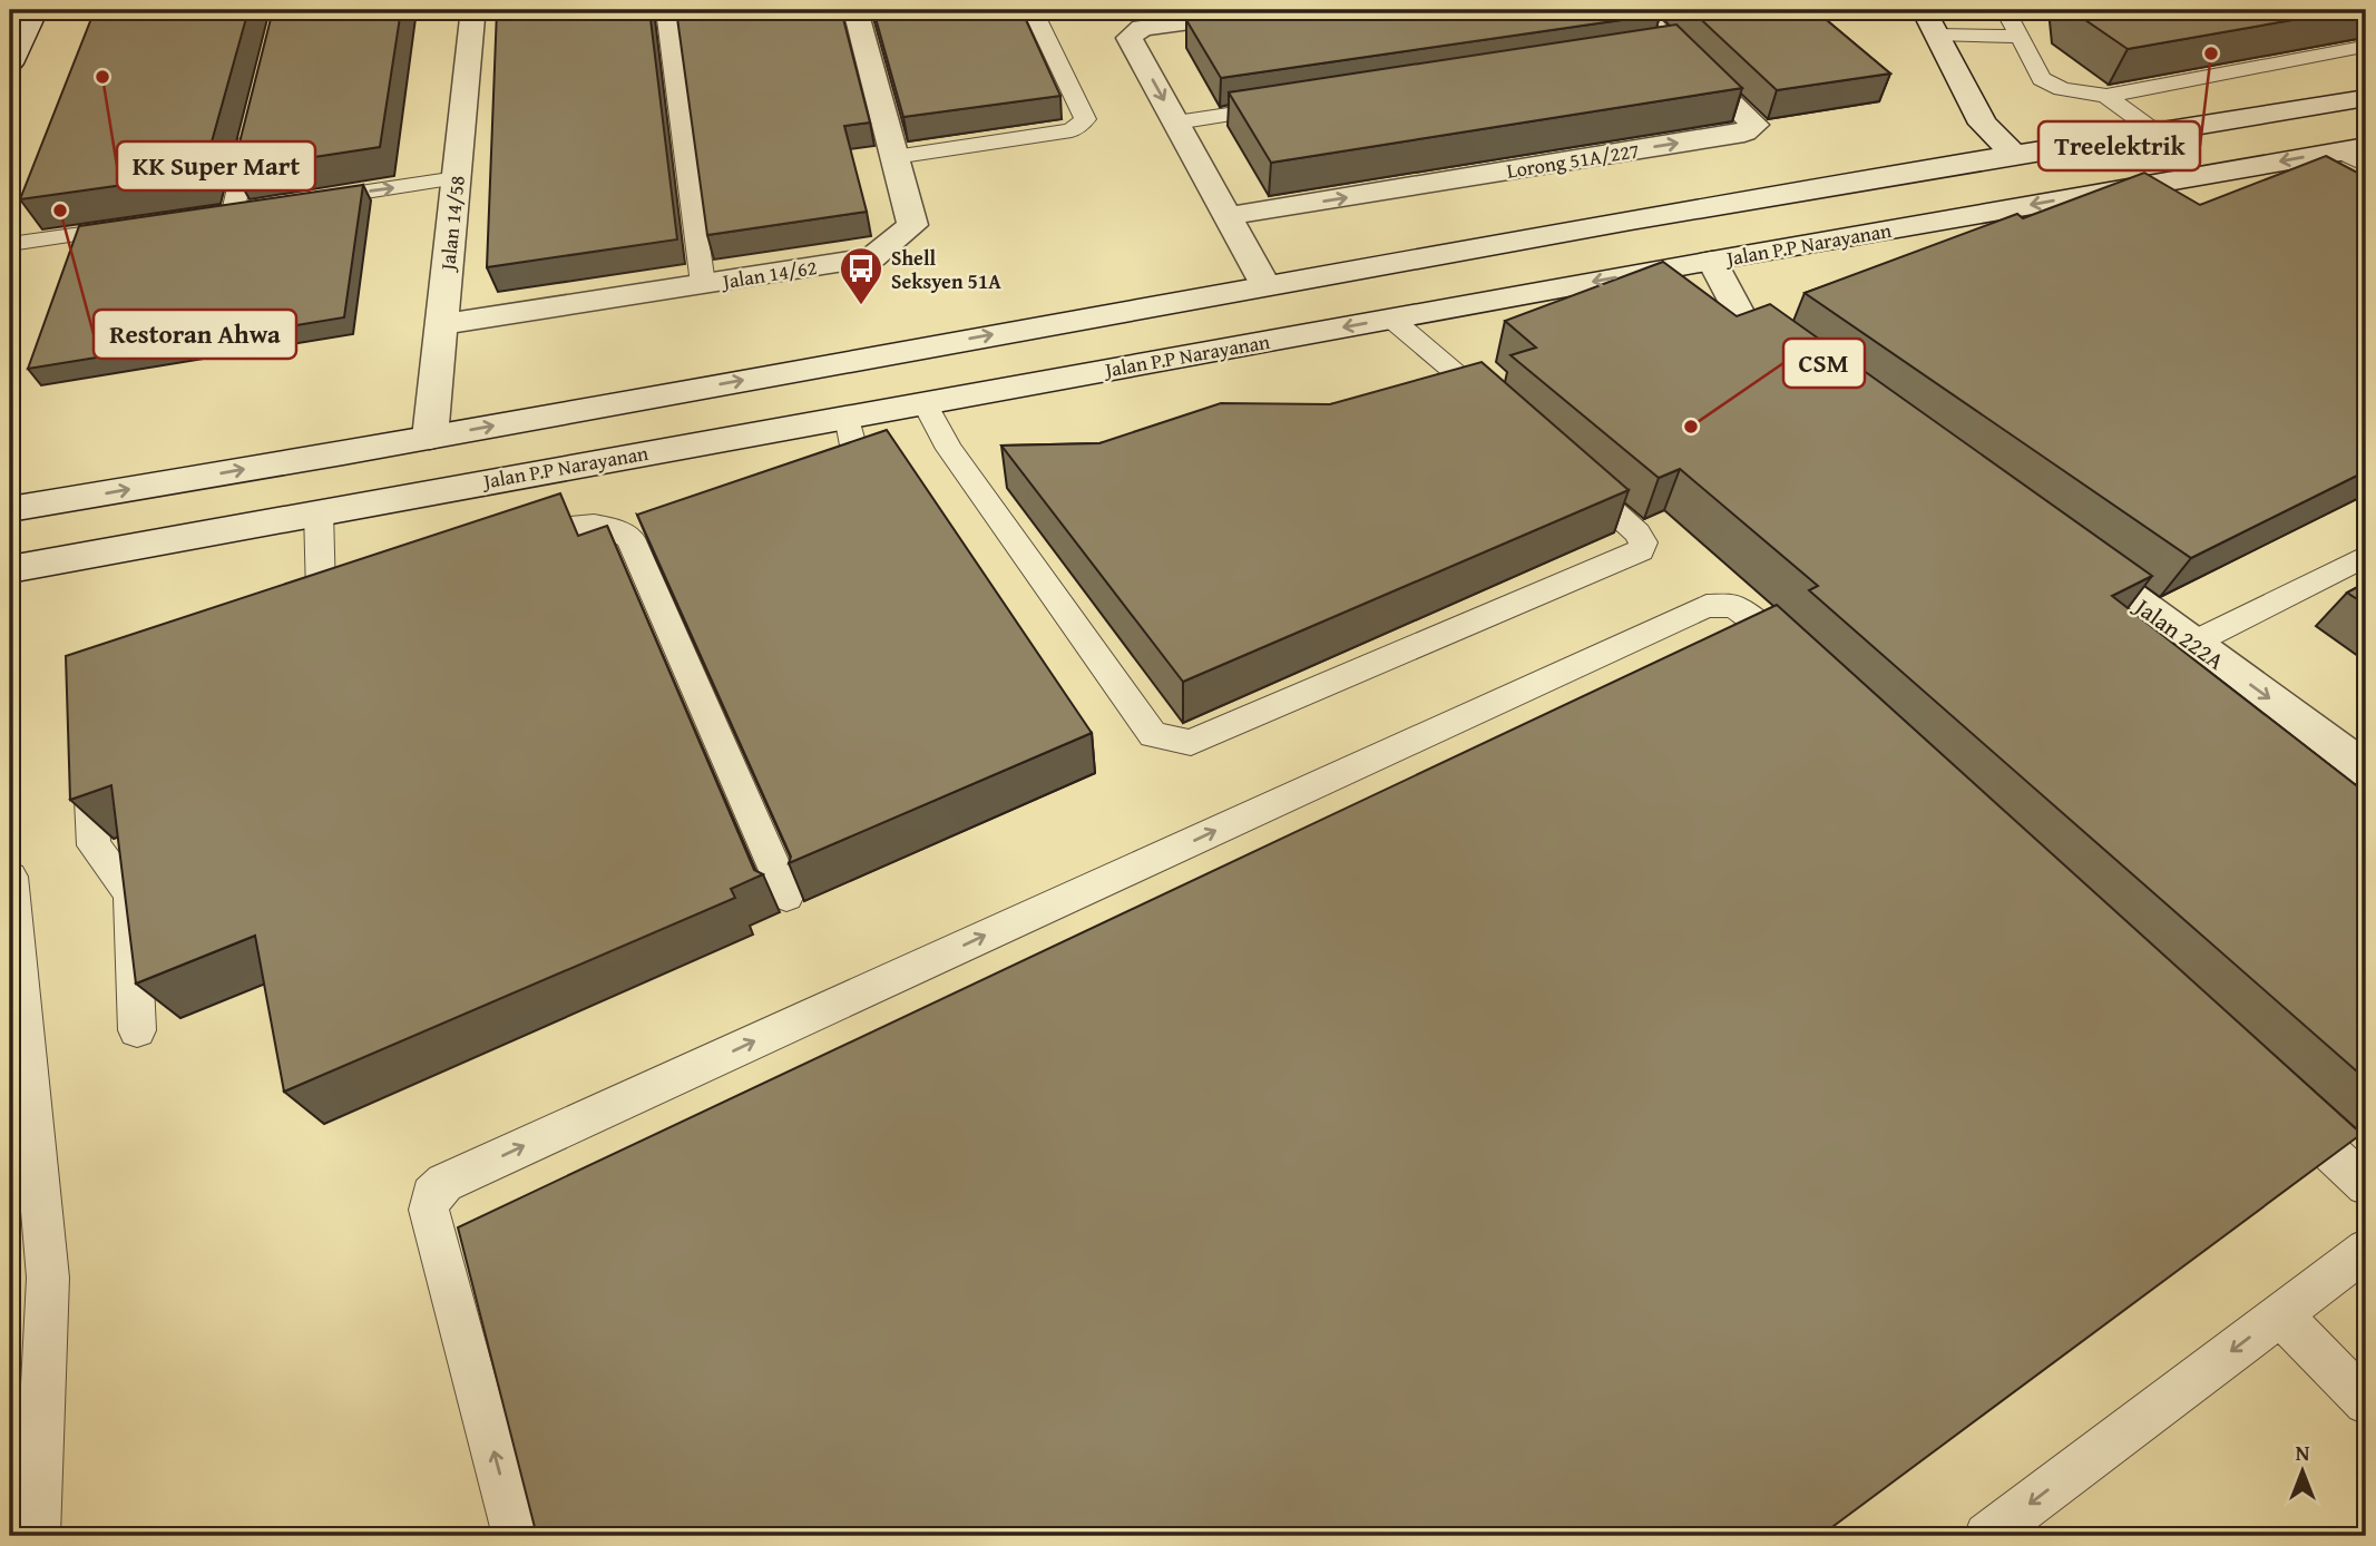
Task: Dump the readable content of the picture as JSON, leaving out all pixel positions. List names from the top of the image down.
{
  "streets": {
    "main road": [
      "Lorong 51A/227",
      "Jalan 14/58",
      "Jalan P.P Narayanan",
      "Jalan 14/62",
      "Jalan 222A"
    ]
  },
  "crossings": [
    ["Jalan 14/58", "Jalan 14/62"]
  ],
  "one_way": ["Jalan 222A"],
  "places": {
    "other": [
      "Treelektrik",
      "KK Super Mart",
      "Restoran Ahwa",
      "CSM"
    ],
    "bus stop": ["Shell Seksyen 51A"]
  },
  "north": "top"
}
